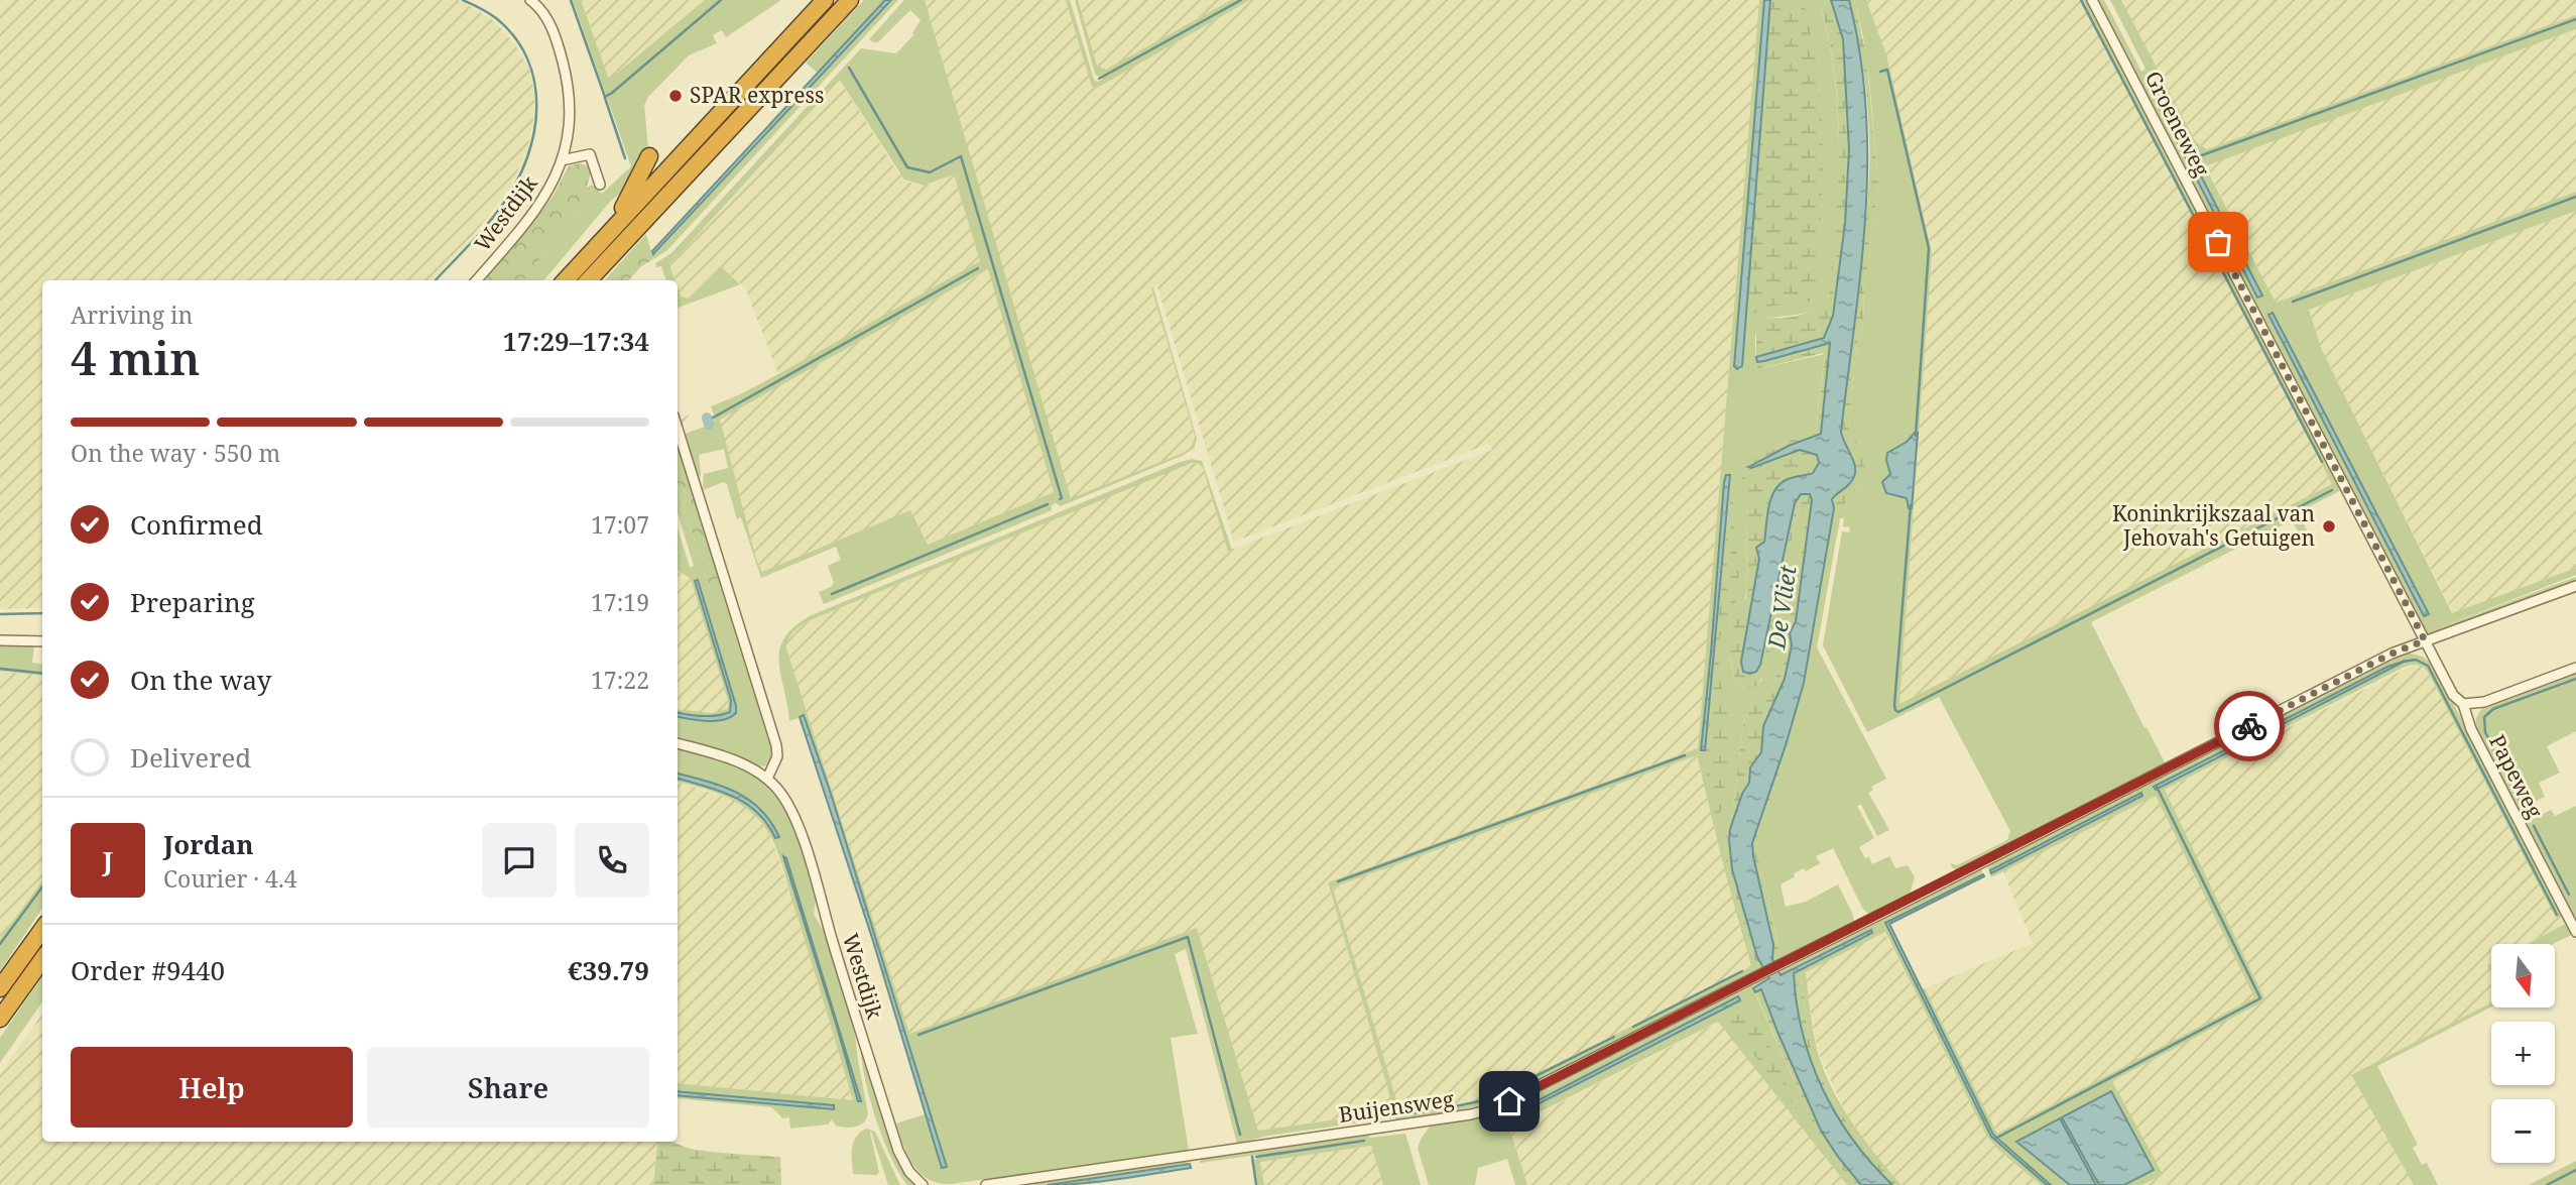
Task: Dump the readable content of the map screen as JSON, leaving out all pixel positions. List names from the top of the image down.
{
  "streets": {
    "street": [
      "Groeneweg",
      "Westdijk",
      "Papeweg",
      "Buijensweg"
    ]
  },
  "crossings": [
    ["Groeneweg", "Papeweg"],
    ["Groeneweg", "Buijensweg"],
    ["Papeweg", "Buijensweg"]
  ],
  "water": ["De Vliet"],
  "places": ["SPAR express", "Koninkrijkszaal van Jehovah's Getuigen"],
  "north": "bottom",
  "page": {
    "heading": ["4 min", "Arriving in", "17:29–17:34"],
    "panel": [
      "Jordan",
      "Courier · 4.4",
      "Order #9440",
      "€39.79"
    ],
    "bar": "On the way · 550 m",
    "list": [
      ["Confirmed", "17:07"],
      ["Preparing", "17:19"],
      ["On the way", "17:22"],
      "Delivered"
    ],
    "round": "J",
    "map_buttons": ["+", "−"],
    "buttons": ["Help", "Share"]
  }
}
